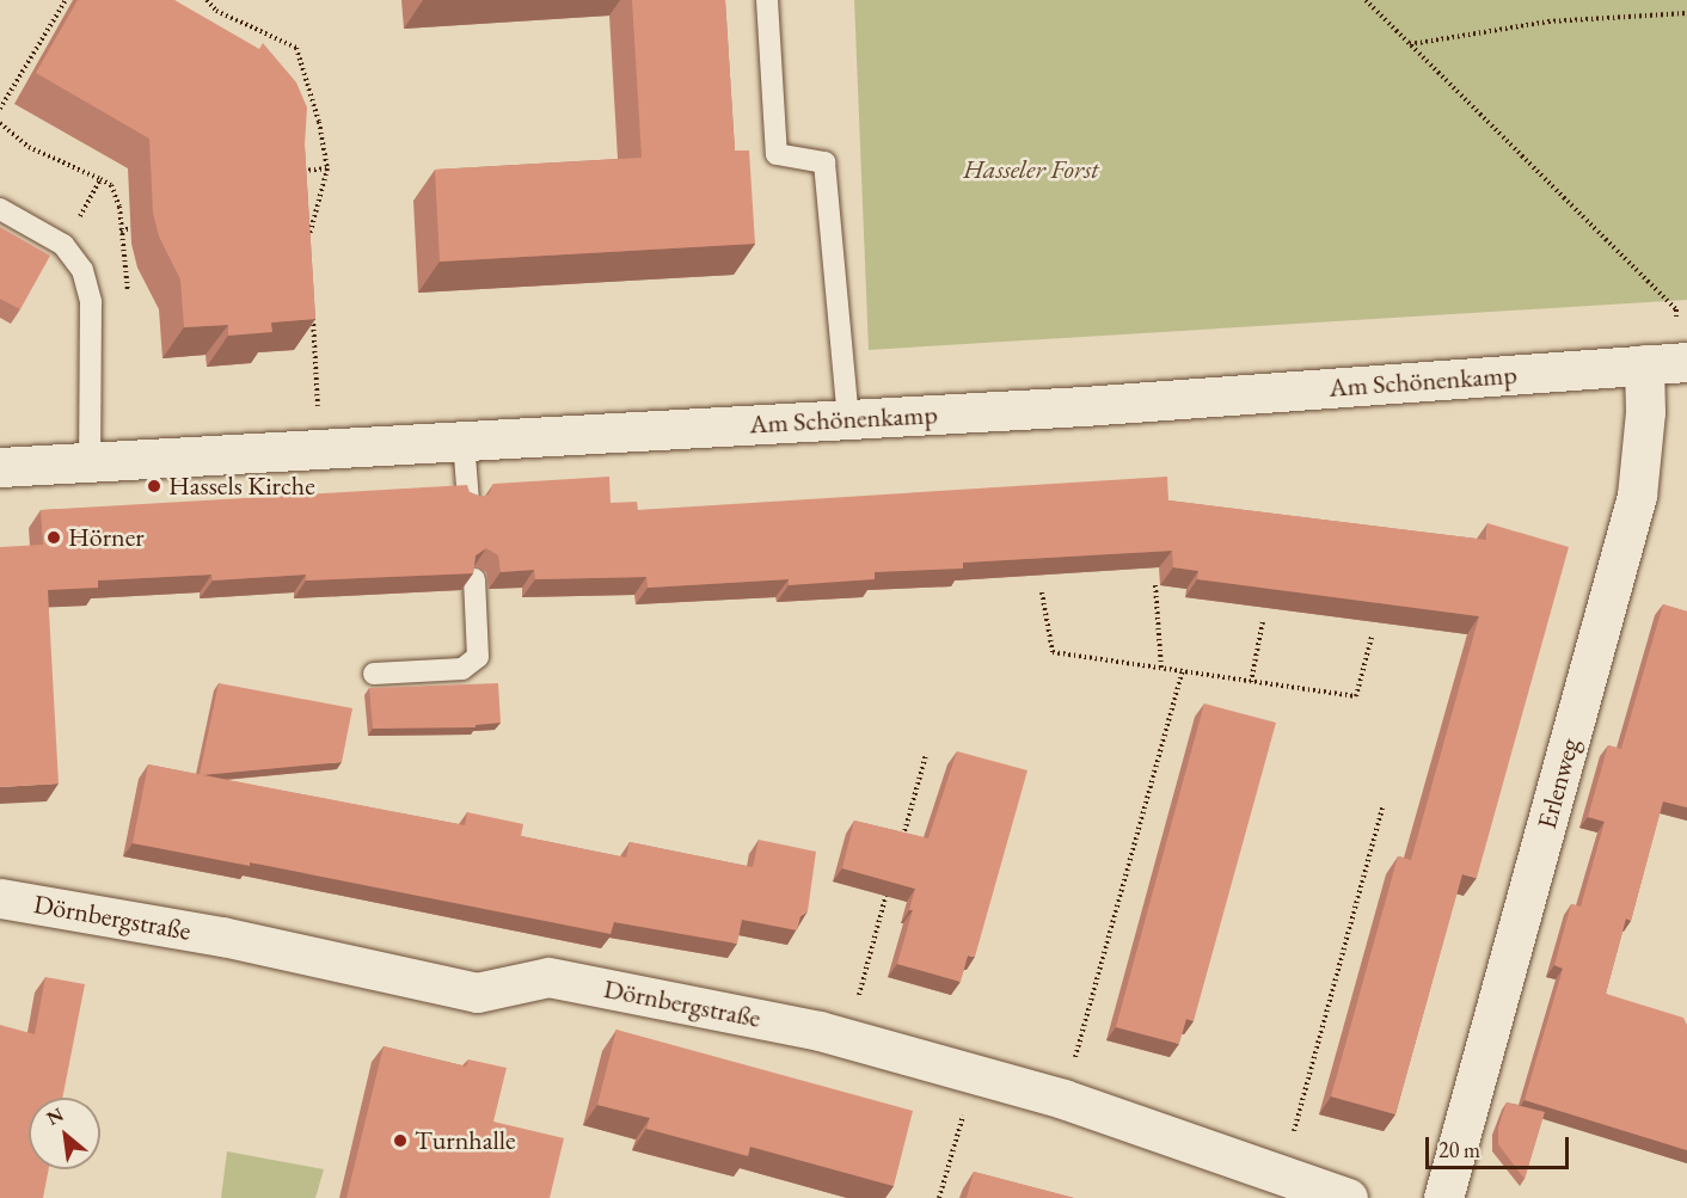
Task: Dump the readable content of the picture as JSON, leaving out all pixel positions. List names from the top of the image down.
{
  "streets": {
    "street": ["Am Schönenkamp", "Erlenweg", "Dörnbergstraße"]
  },
  "crossings": [
    ["Am Schönenkamp", "Erlenweg"]
  ],
  "parks": ["Hasseler Forst"],
  "places": ["Hassels Kirche", "Hörner", "Turnhalle"],
  "scale_bar": "20 m",
  "north": "top left"
}
